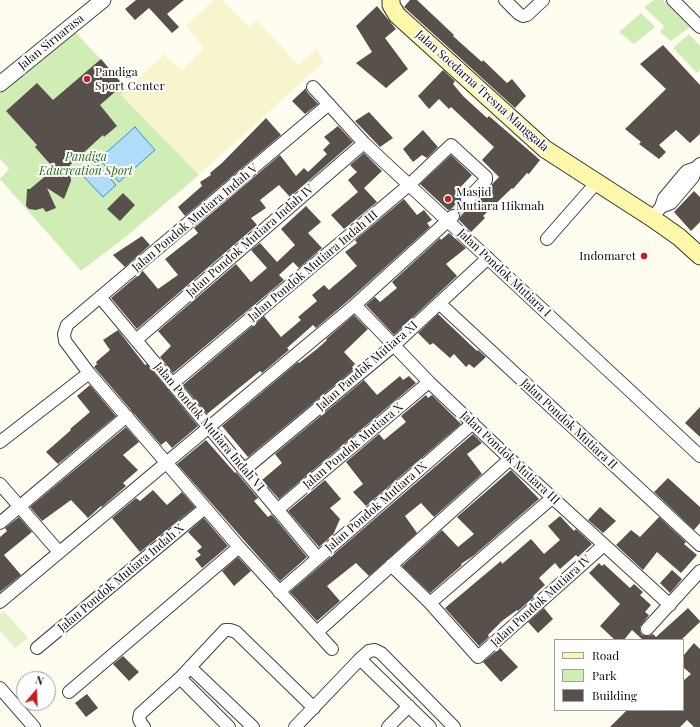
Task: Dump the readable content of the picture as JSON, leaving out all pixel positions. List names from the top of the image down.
{
  "streets": {
    "main road": ["Jalan Soedarna Tresna Manggala"],
    "street": [
      "Jalan Sirnarasa",
      "Jalan Pondok Mutiara Indah V",
      "Jalan Pondok Mutiara Indah IV",
      "Jalan Pondok Mutiara Indah III",
      "Jalan Pondok Mutiara I",
      "Jalan Pandok Mutiara XI",
      "Jalan Pondok Mutiara II",
      "Jalan Pondok Mutiara Indah VI",
      "Jalan Pondok Mutiara X",
      "Jalan Pondok Mutiara III",
      "Jalan Pondok Mutiara IX",
      "Jalan Pondok Mutiara Indah X",
      "Jalan Pondok Mutiara IV"
    ]
  },
  "crossings": [
    ["Jalan Pondok Mutiara Indah V", "Jalan Pondok Mutiara I"],
    ["Jalan Pondok Mutiara Indah V", "Jalan Pondok Mutiara Indah VI"],
    ["Jalan Pondok Mutiara Indah IV", "Jalan Pondok Mutiara I"],
    ["Jalan Pondok Mutiara Indah IV", "Jalan Pondok Mutiara Indah VI"],
    ["Jalan Pondok Mutiara Indah III", "Jalan Pondok Mutiara I"],
    ["Jalan Pondok Mutiara Indah III", "Jalan Pondok Mutiara Indah VI"],
    ["Jalan Pondok Mutiara I", "Jalan Pandok Mutiara XI"],
    ["Jalan Pandok Mutiara XI", "Jalan Pondok Mutiara II"],
    ["Jalan Pandok Mutiara XI", "Jalan Pondok Mutiara Indah VI"],
    ["Jalan Pandok Mutiara XI", "Jalan Pondok Mutiara III"],
    ["Jalan Pondok Mutiara Indah VI", "Jalan Pondok Mutiara X"],
    ["Jalan Pondok Mutiara Indah VI", "Jalan Pondok Mutiara IX"],
    ["Jalan Pondok Mutiara X", "Jalan Pondok Mutiara III"],
    ["Jalan Pondok Mutiara III", "Jalan Pondok Mutiara IX"],
    ["Jalan Pondok Mutiara III", "Jalan Pondok Mutiara IV"]
  ],
  "parks": ["Pandiga Educreation Sport"],
  "places": ["Pandiga Sport Center", "Masjid Mutiara Hikmah", "Indomaret"],
  "legend": ["Road", "Park", "Building"],
  "north": "top"
}
